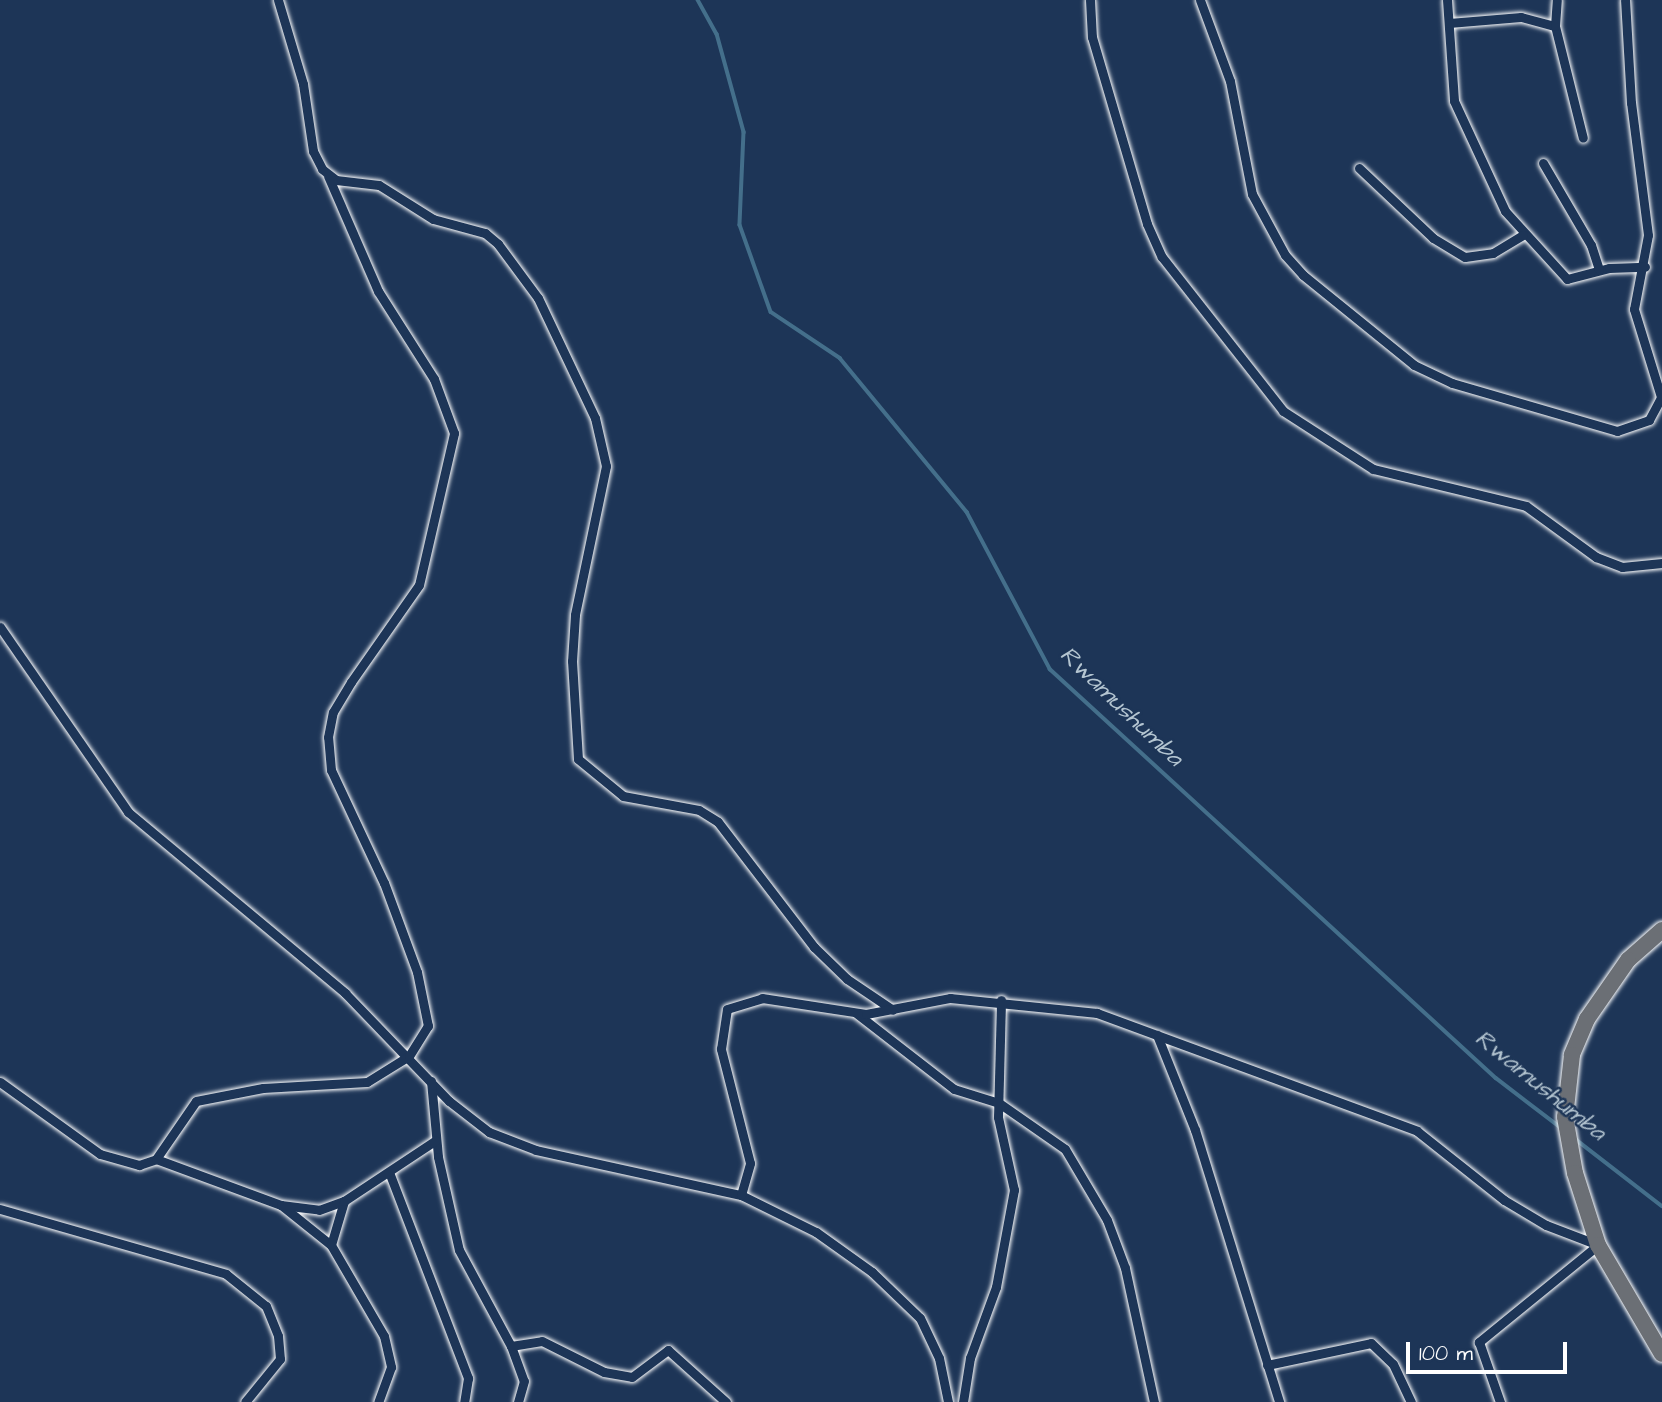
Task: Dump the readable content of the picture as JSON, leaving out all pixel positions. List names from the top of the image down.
{
  "water": ["Rwamushumba"],
  "scale_bar": "100 m"
}
